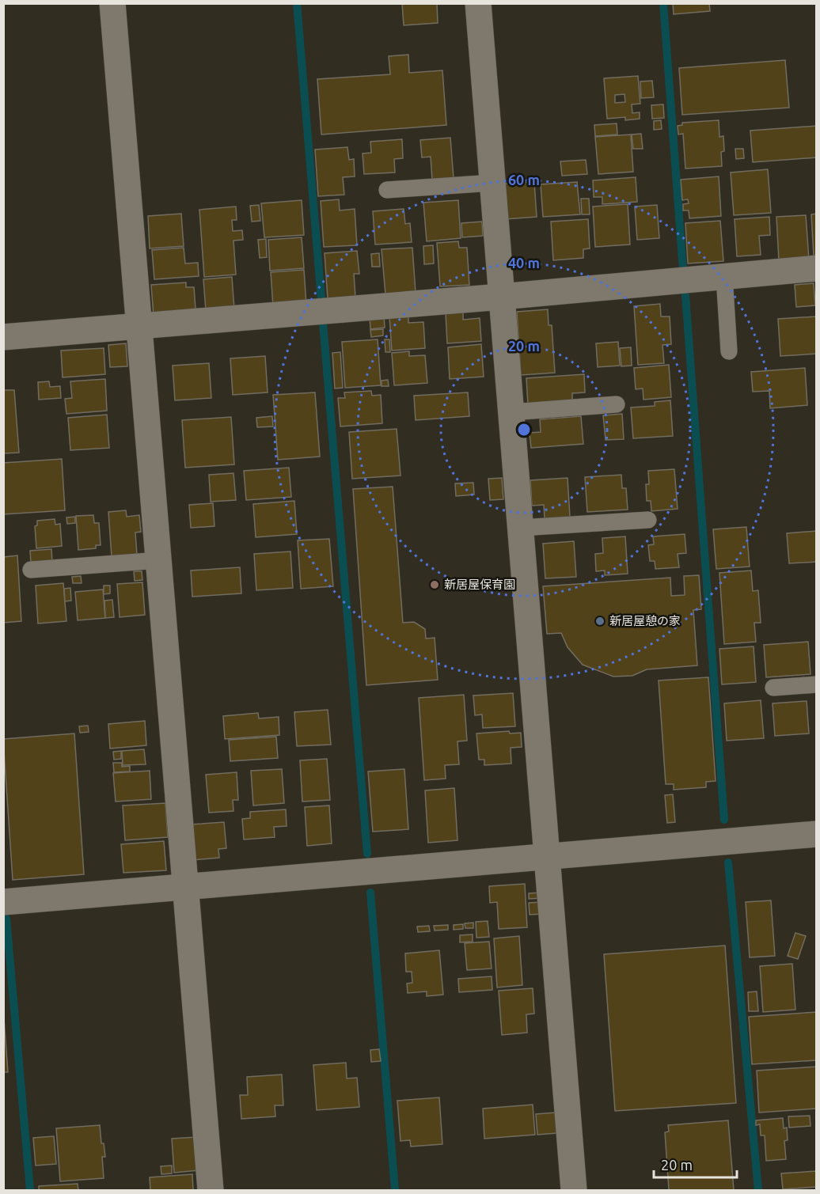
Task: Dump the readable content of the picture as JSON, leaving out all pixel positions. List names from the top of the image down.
{
  "places": ["新居屋保育園", "新居屋憩の家"],
  "scale_bar": "20 m",
  "rings": ["60 m", "40 m", "20 m"]
}
